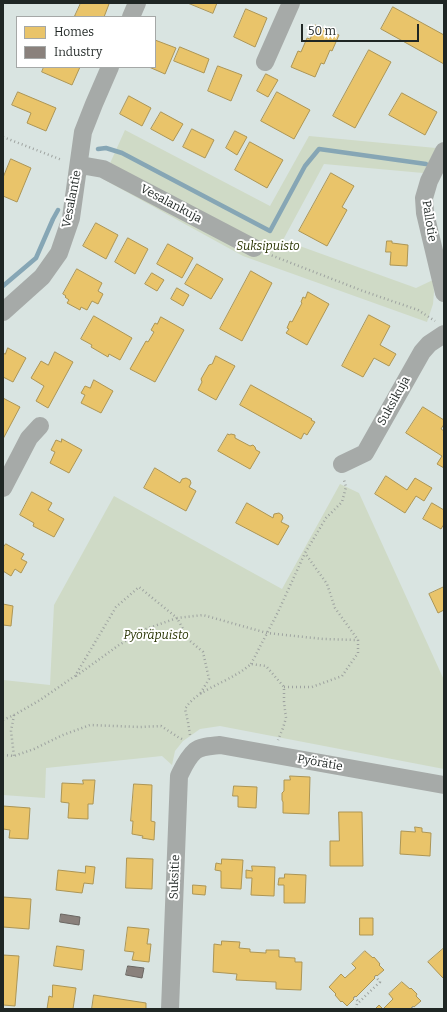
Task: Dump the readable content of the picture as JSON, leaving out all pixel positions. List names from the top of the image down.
{
  "streets": {
    "street": [
      "Vesalantie",
      "Vesalankuja",
      "Pallotie",
      "Suksikuja",
      "Pyörätie",
      "Suksitie"
    ]
  },
  "crossings": [
    ["Pyörätie", "Suksitie"]
  ],
  "parks": ["Suksipuisto", "Pyöräpuisto"],
  "legend": ["Homes", "Industry"],
  "scale_bar": "50 m"
}
